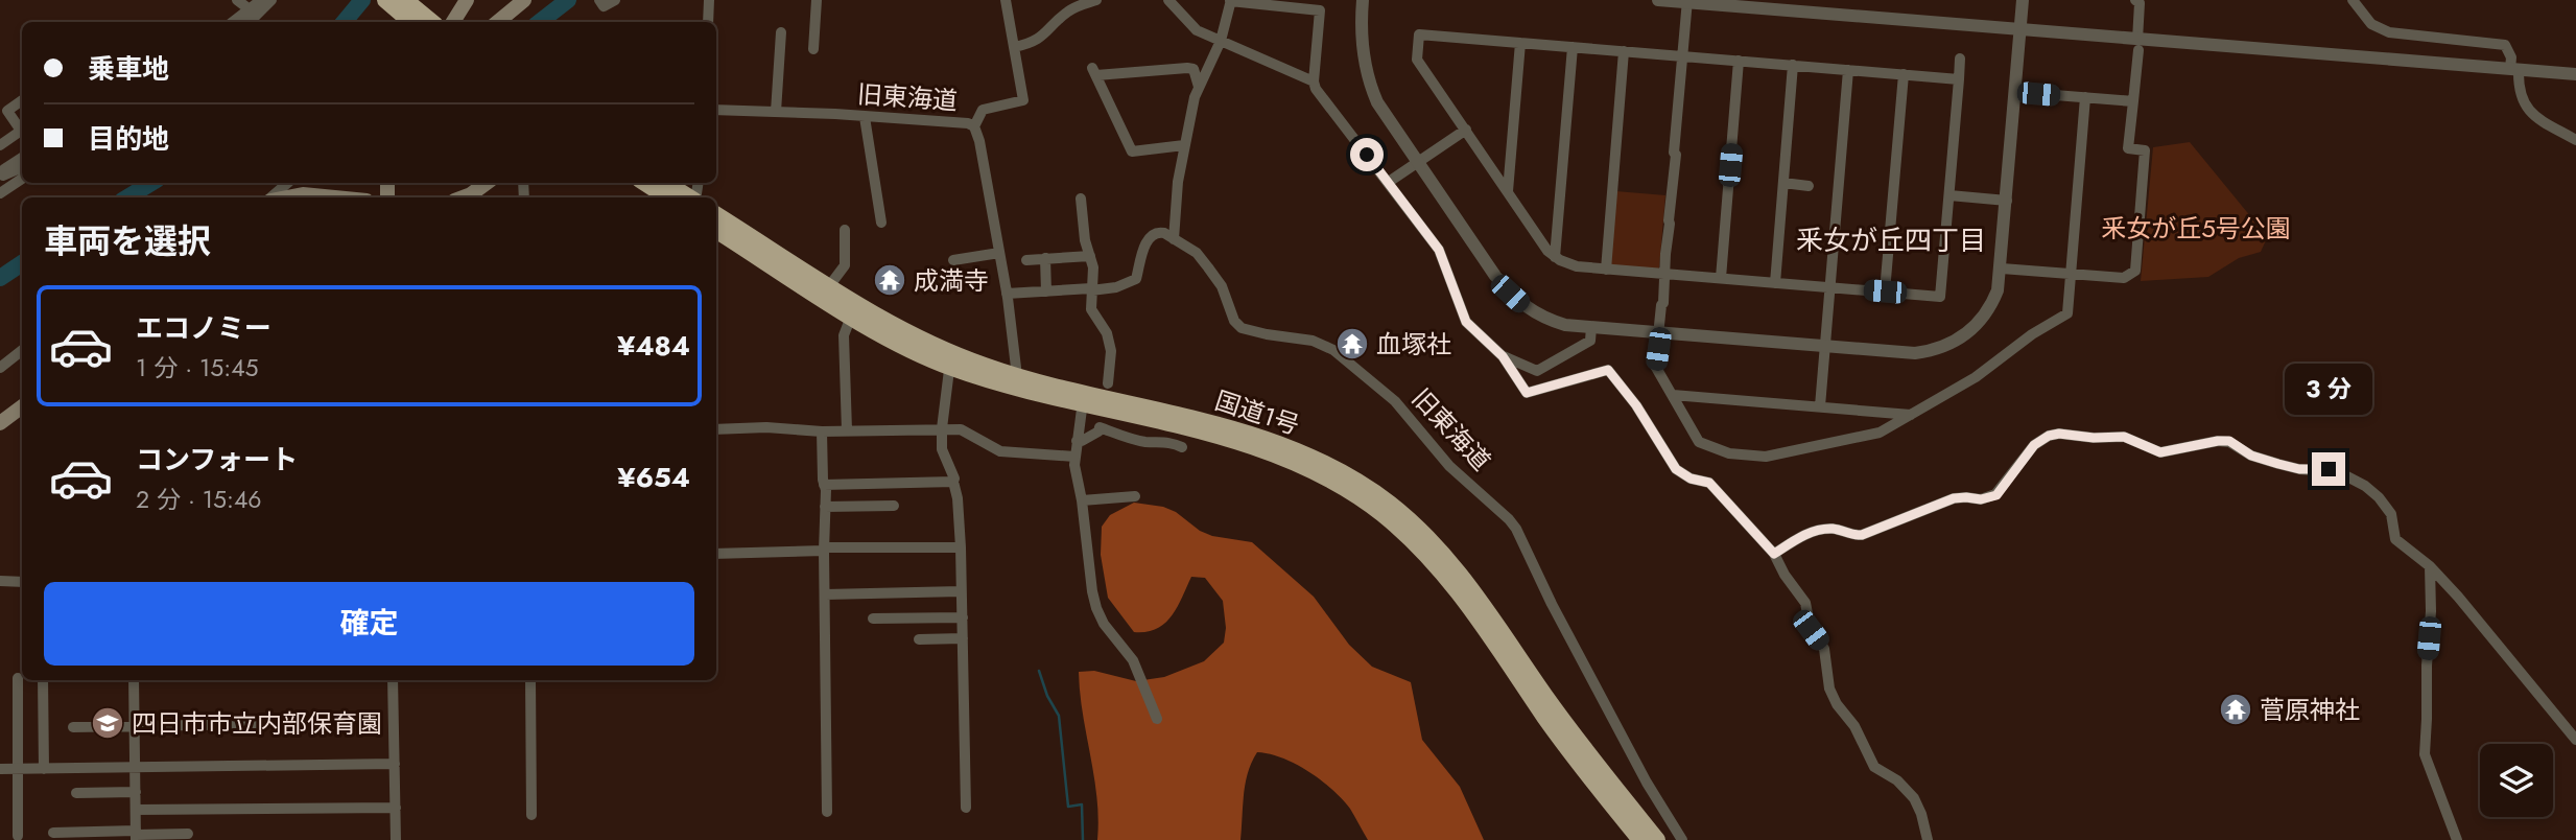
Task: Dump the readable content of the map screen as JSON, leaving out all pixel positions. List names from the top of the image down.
{
  "streets": {
    "highway": ["国道1号"],
    "street": ["旧東海道"]
  },
  "crossings": [
    ["旧東海道", "国道1号"]
  ],
  "districts": ["釆女が丘四丁目"],
  "parks": ["釆女が丘5号公園"],
  "places": {
    "temple": ["成満寺", "血塚社", "菅原神社"],
    "school or university": ["四日市市立内部保育園"]
  },
  "page": {
    "banner": ["乗車地", "目的地"],
    "heading": "車両を選択",
    "list": [
      {
        "name": "エコノミー",
        "note": "1 分 · 15:45",
        "value": "¥484"
      },
      {
        "name": "コンフォート",
        "note": "2 分 · 15:46",
        "value": "¥654"
      }
    ],
    "bubble": "3 分",
    "buttons": "確定"
  }
}
